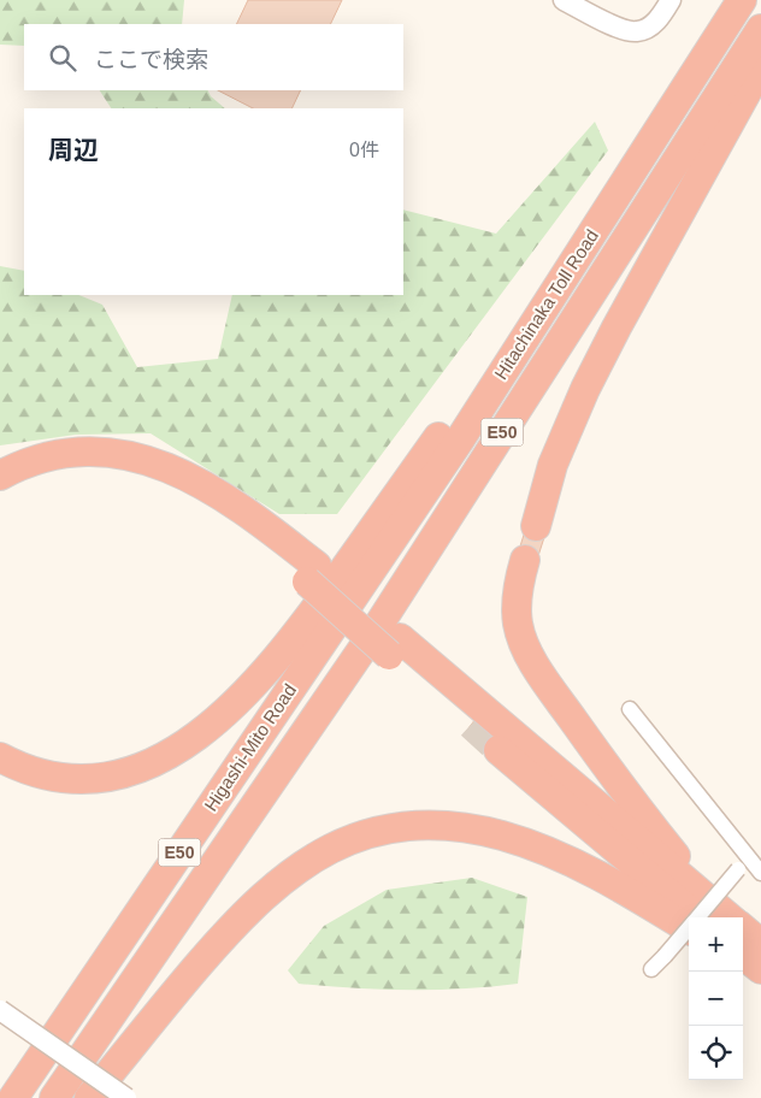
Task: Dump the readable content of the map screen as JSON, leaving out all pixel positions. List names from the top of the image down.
{
  "streets": {
    "highway": ["Hitachinaka Toll Road", "E50", "Higashi-Mito Road"]
  },
  "crossings": [
    ["Hitachinaka Toll Road", "Higashi-Mito Road"]
  ],
  "page": {
    "search": "ここで検索",
    "heading": ["周辺", "0件"],
    "map_buttons": ["+", "−"]
  }
}
